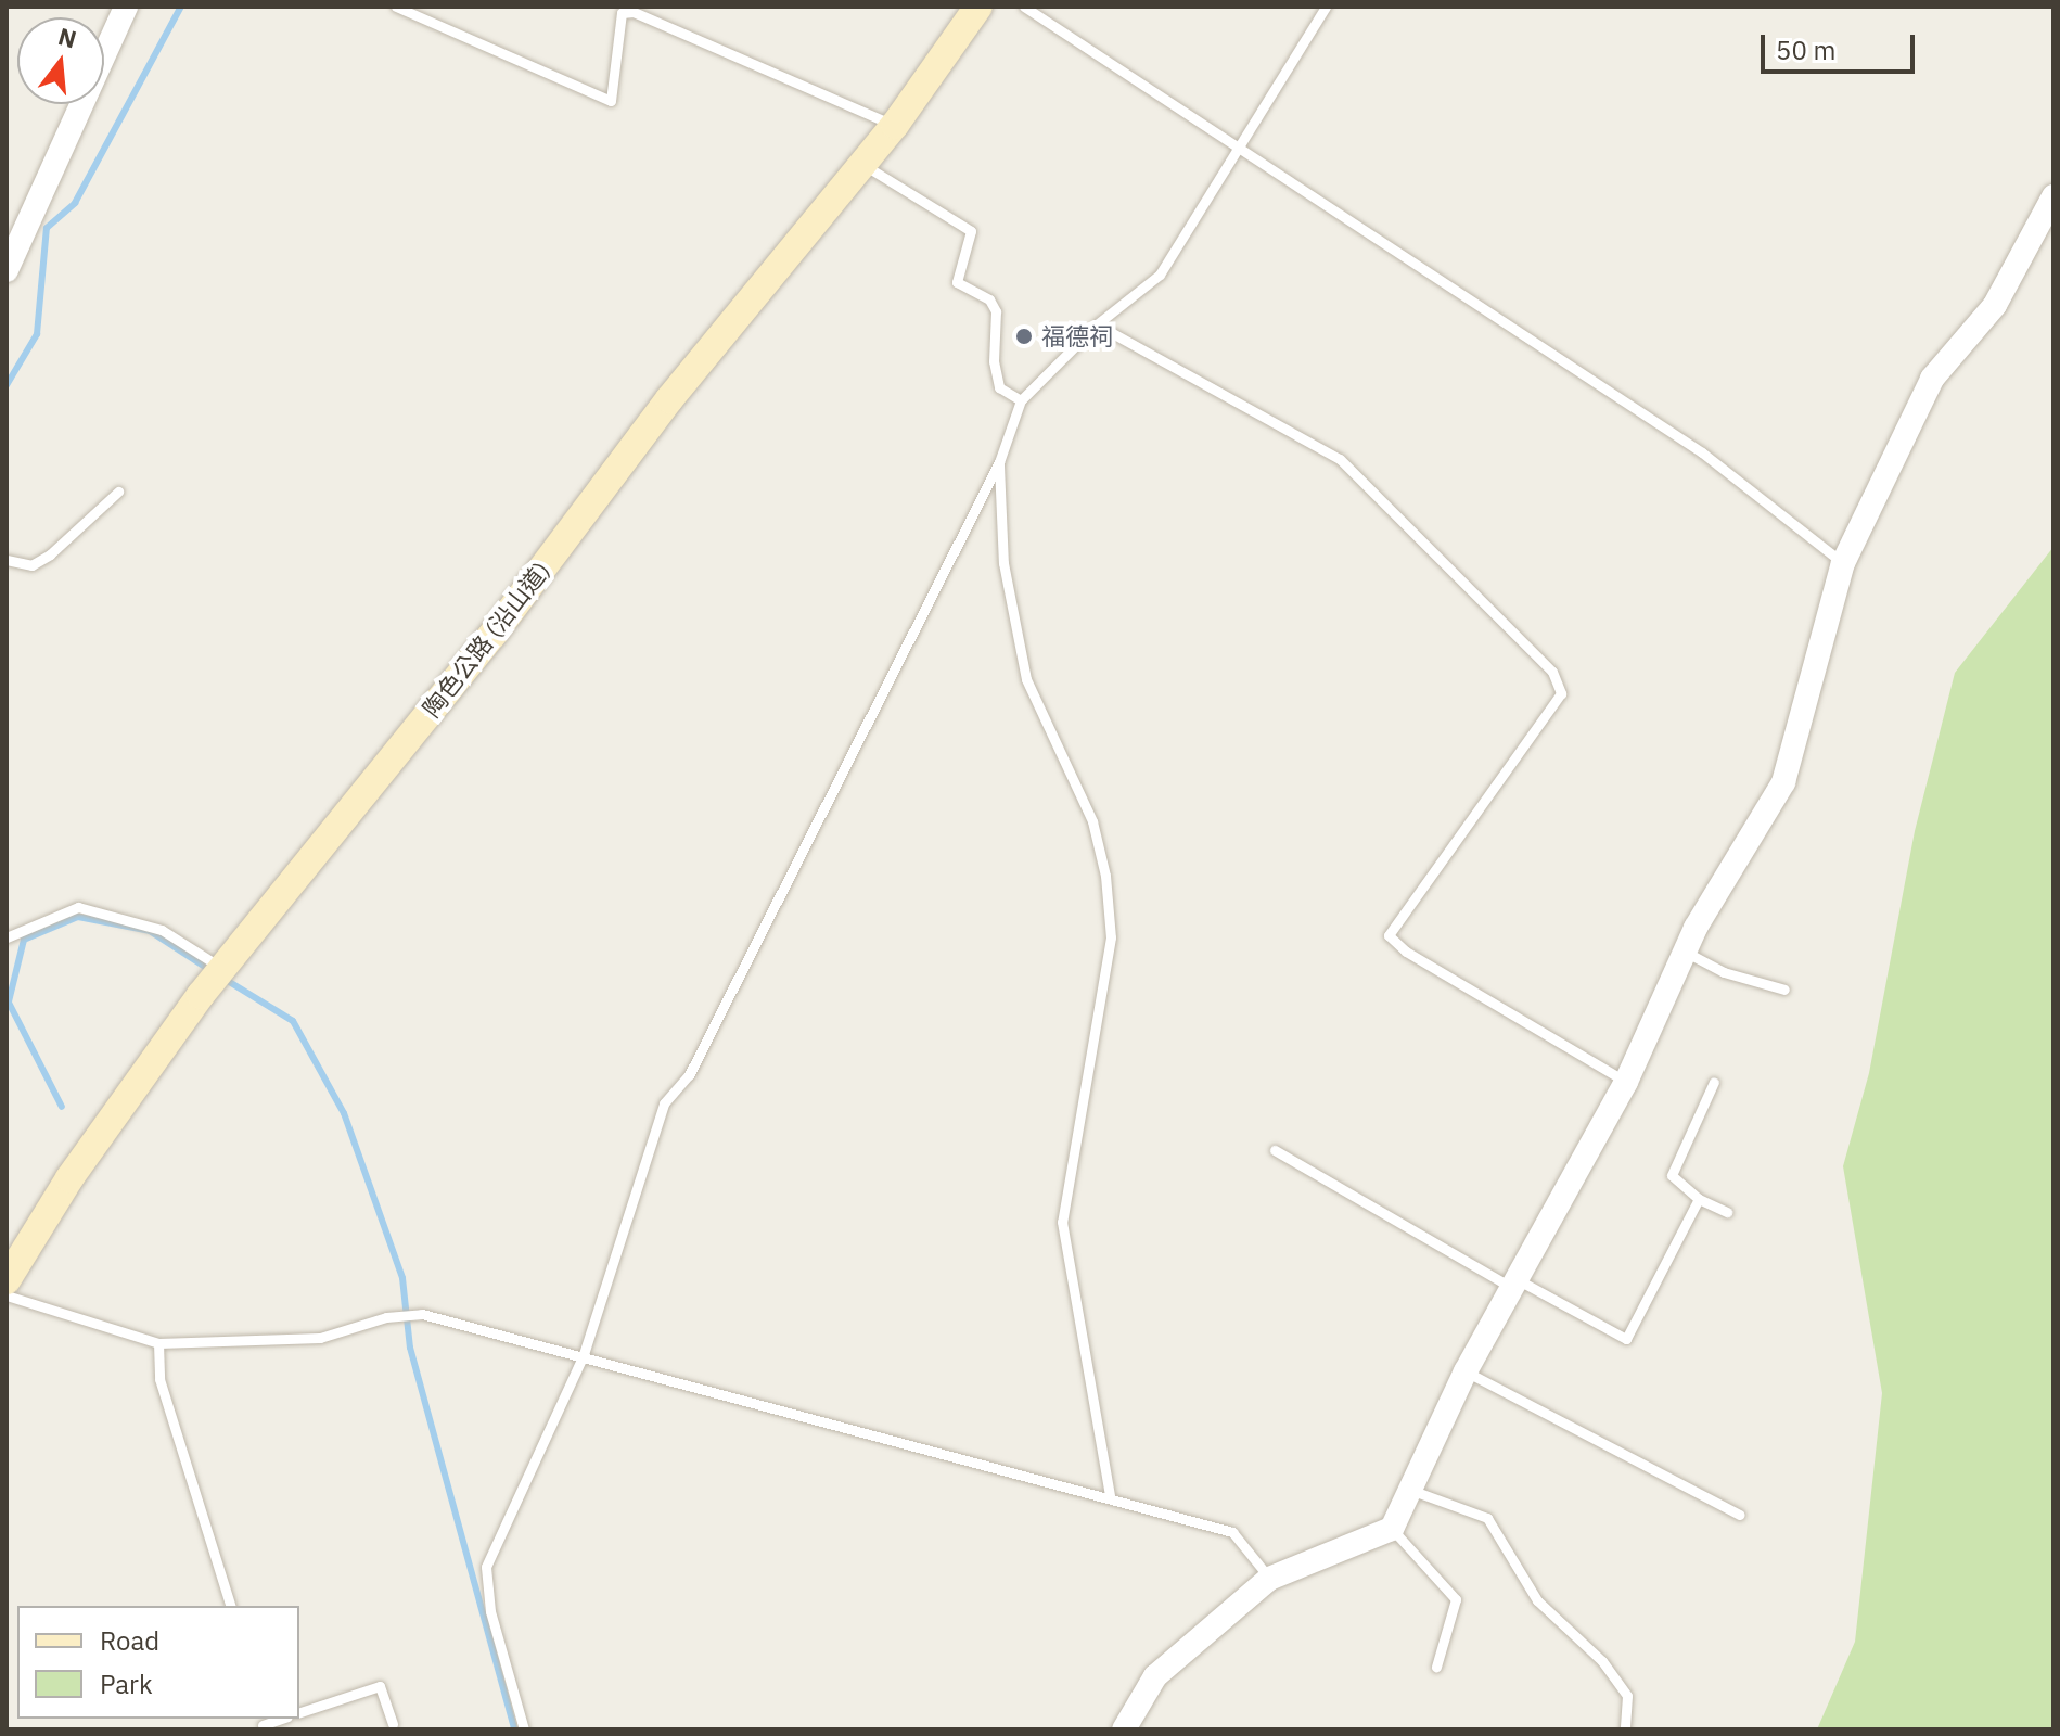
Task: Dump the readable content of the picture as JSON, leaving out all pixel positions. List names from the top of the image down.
{
  "streets": {
    "main road": ["陶色公路 (沿山道)"]
  },
  "places": ["福德祠"],
  "legend": ["Road", "Park"],
  "scale_bar": "50 m",
  "north": "top"
}
